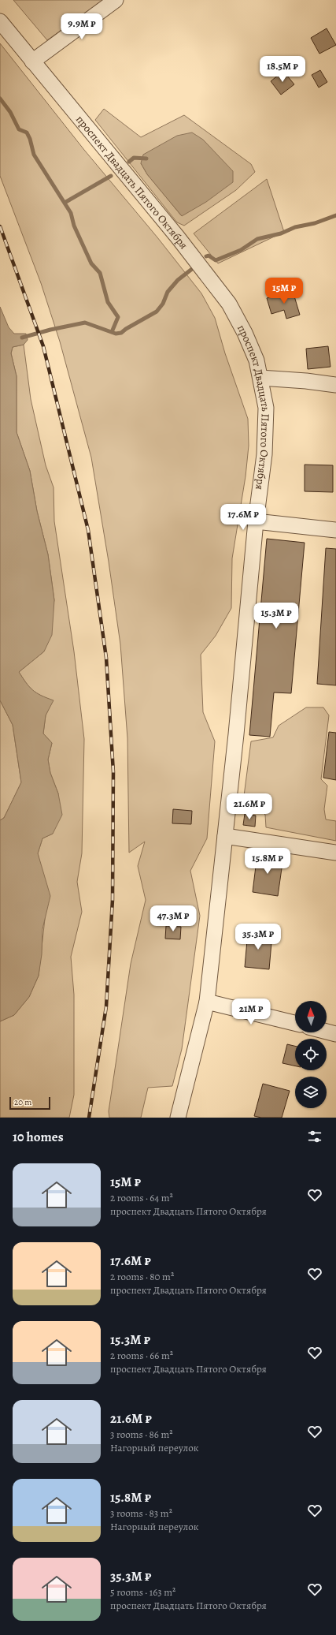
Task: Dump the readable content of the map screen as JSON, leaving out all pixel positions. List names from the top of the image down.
{
  "streets": {
    "street": ["проспект Двадцать Пятого Октября"]
  },
  "scale_bar": "20 m",
  "north": "top",
  "page": {
    "price": [
      "9.9M ₽",
      "18.5M ₽",
      "15M ₽",
      "17.6M ₽",
      "15.3M ₽",
      "21.6M ₽",
      "15.8M ₽",
      "47.3M ₽",
      "35.3M ₽",
      "21M ₽"
    ],
    "scale": "20 m",
    "heading": "10 homes",
    "list": [
      {
        "name": "15M ₽",
        "note": "2 rooms · 64 m² · проспект Двадцать Пятого Октября"
      },
      {
        "name": "17.6M ₽",
        "note": "2 rooms · 80 m² · проспект Двадцать Пятого Октября"
      },
      {
        "name": "15.3M ₽",
        "note": "2 rooms · 66 m² · проспект Двадцать Пятого Октября"
      },
      {
        "name": "21.6M ₽",
        "note": "3 rooms · 86 m² · Нагорный переулок"
      },
      {
        "name": "15.8M ₽",
        "note": "3 rooms · 83 m² · Нагорный переулок"
      },
      {
        "name": "35.3M ₽",
        "note": "5 rooms · 163 m² · проспект Двадцать Пятого Октября"
      }
    ]
  }
}
